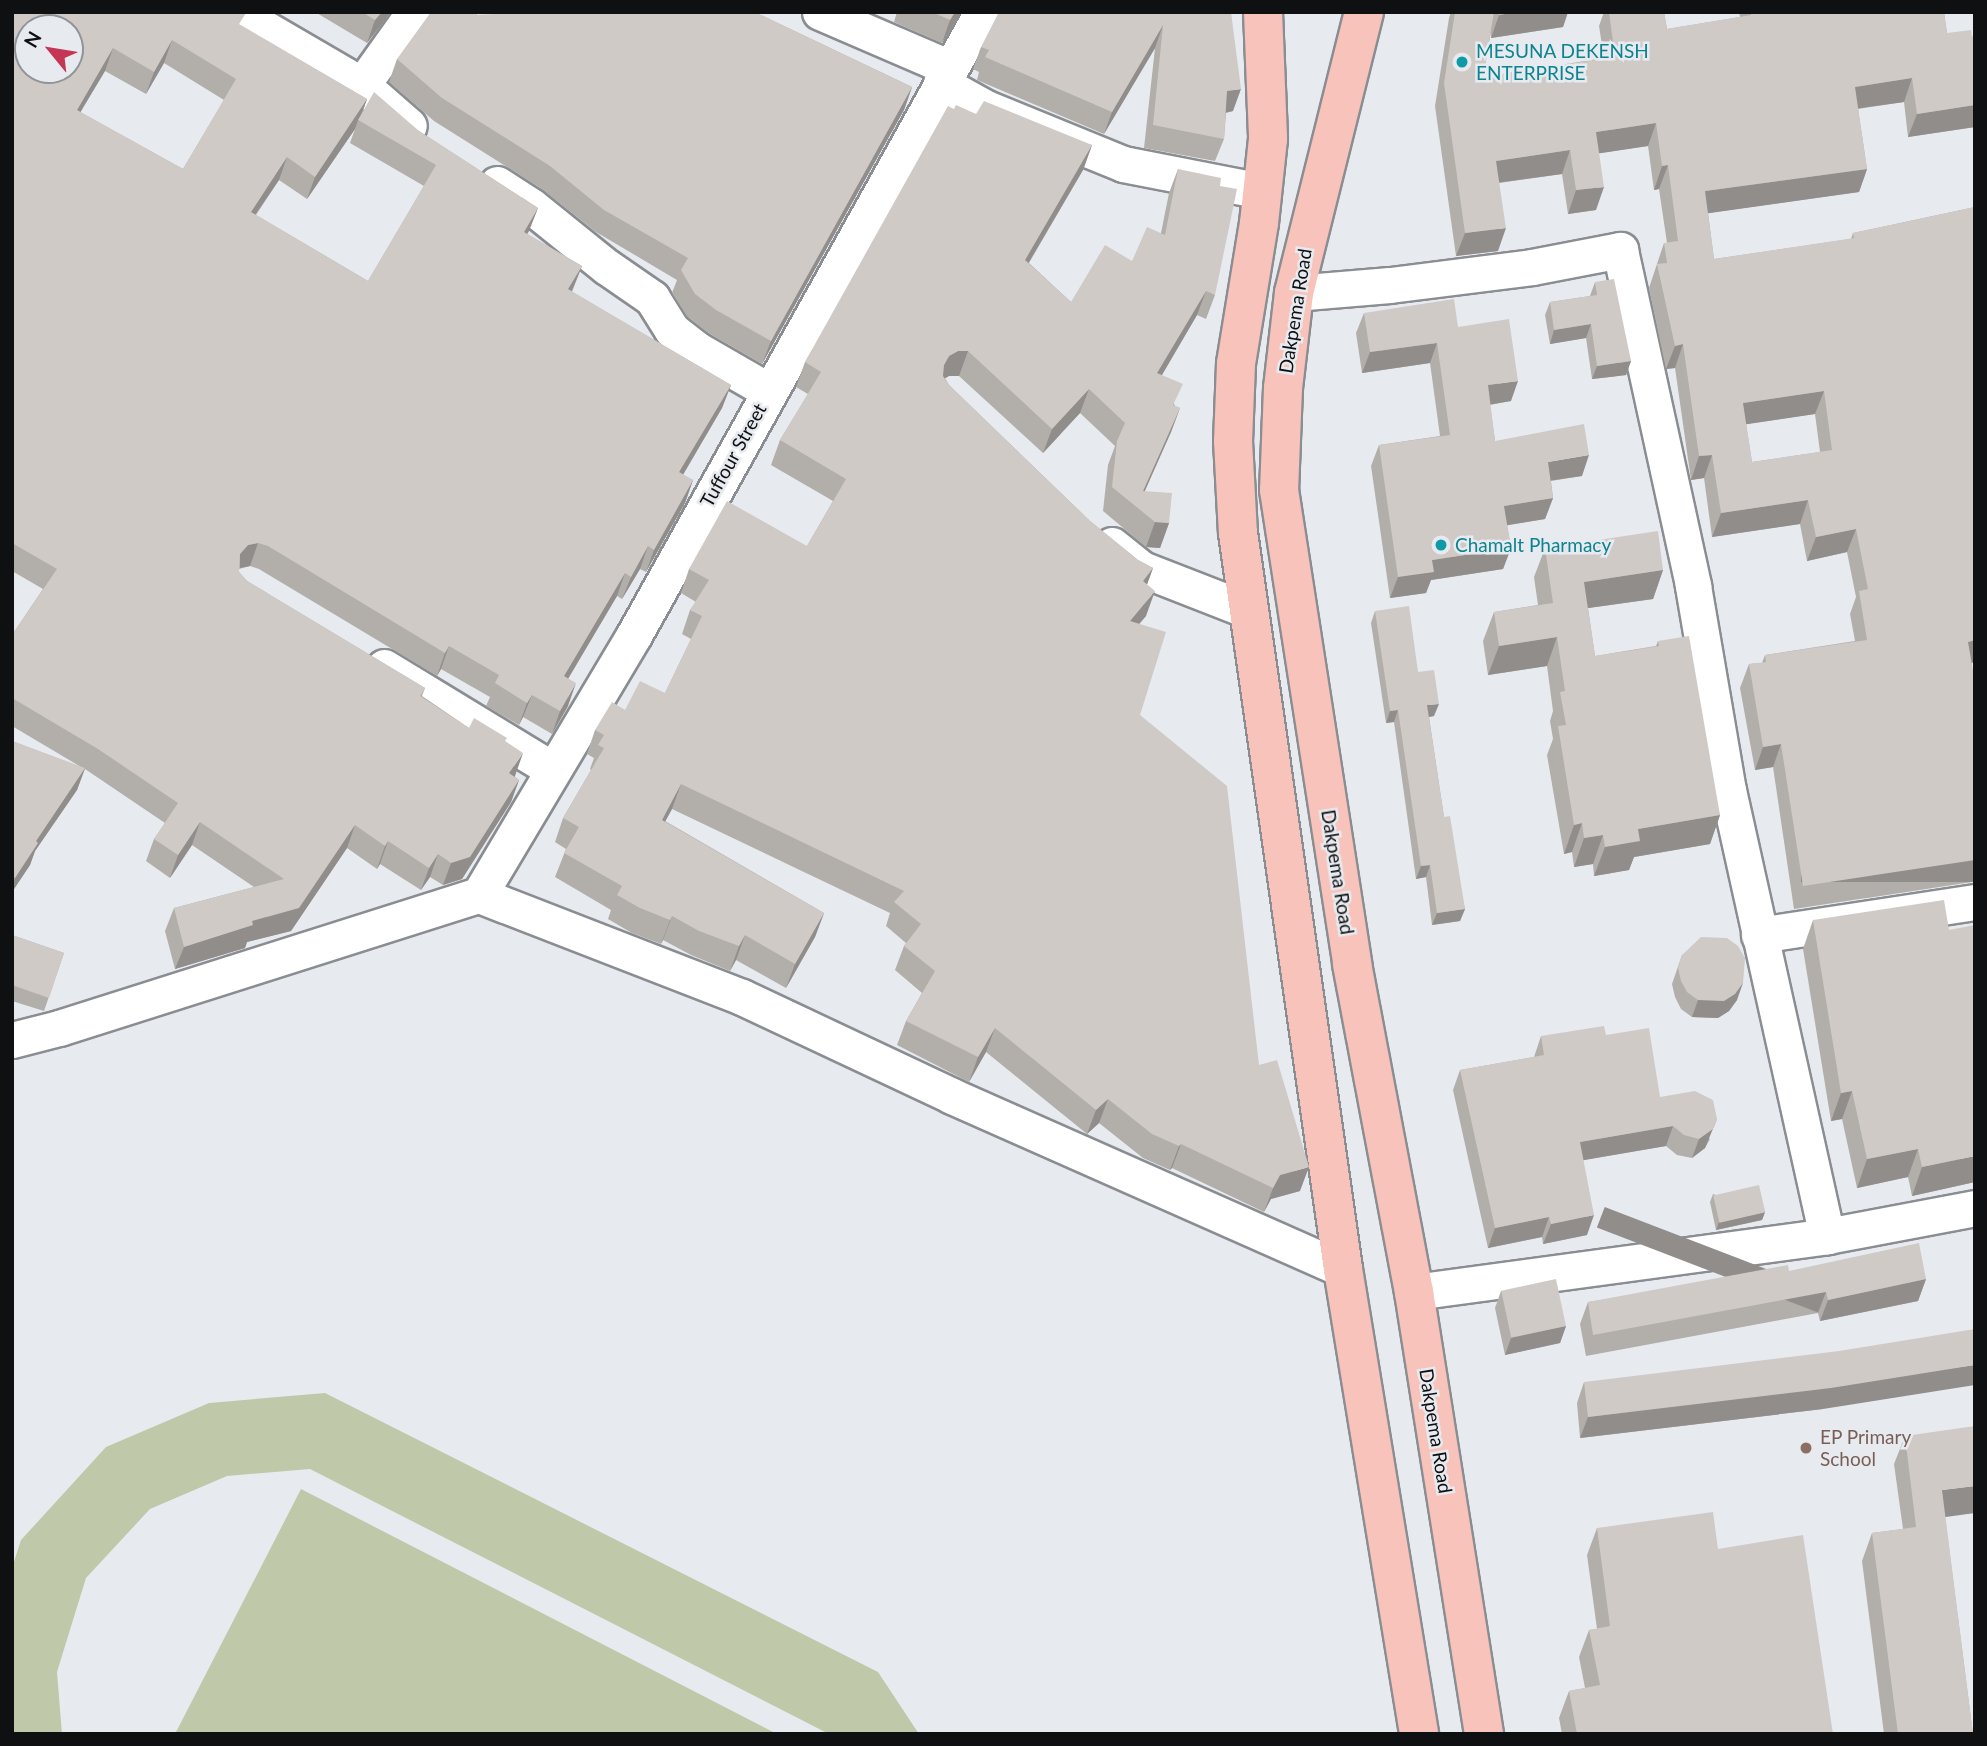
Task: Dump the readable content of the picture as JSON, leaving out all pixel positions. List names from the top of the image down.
{
  "streets": {
    "highway": ["Dakpema Road"],
    "street": ["Tuffour Street"]
  },
  "places": ["MESUNA DEKENSH ENTERPRISE", "Chamalt Pharmacy", "EP Primary School"],
  "north": "top left"
}
